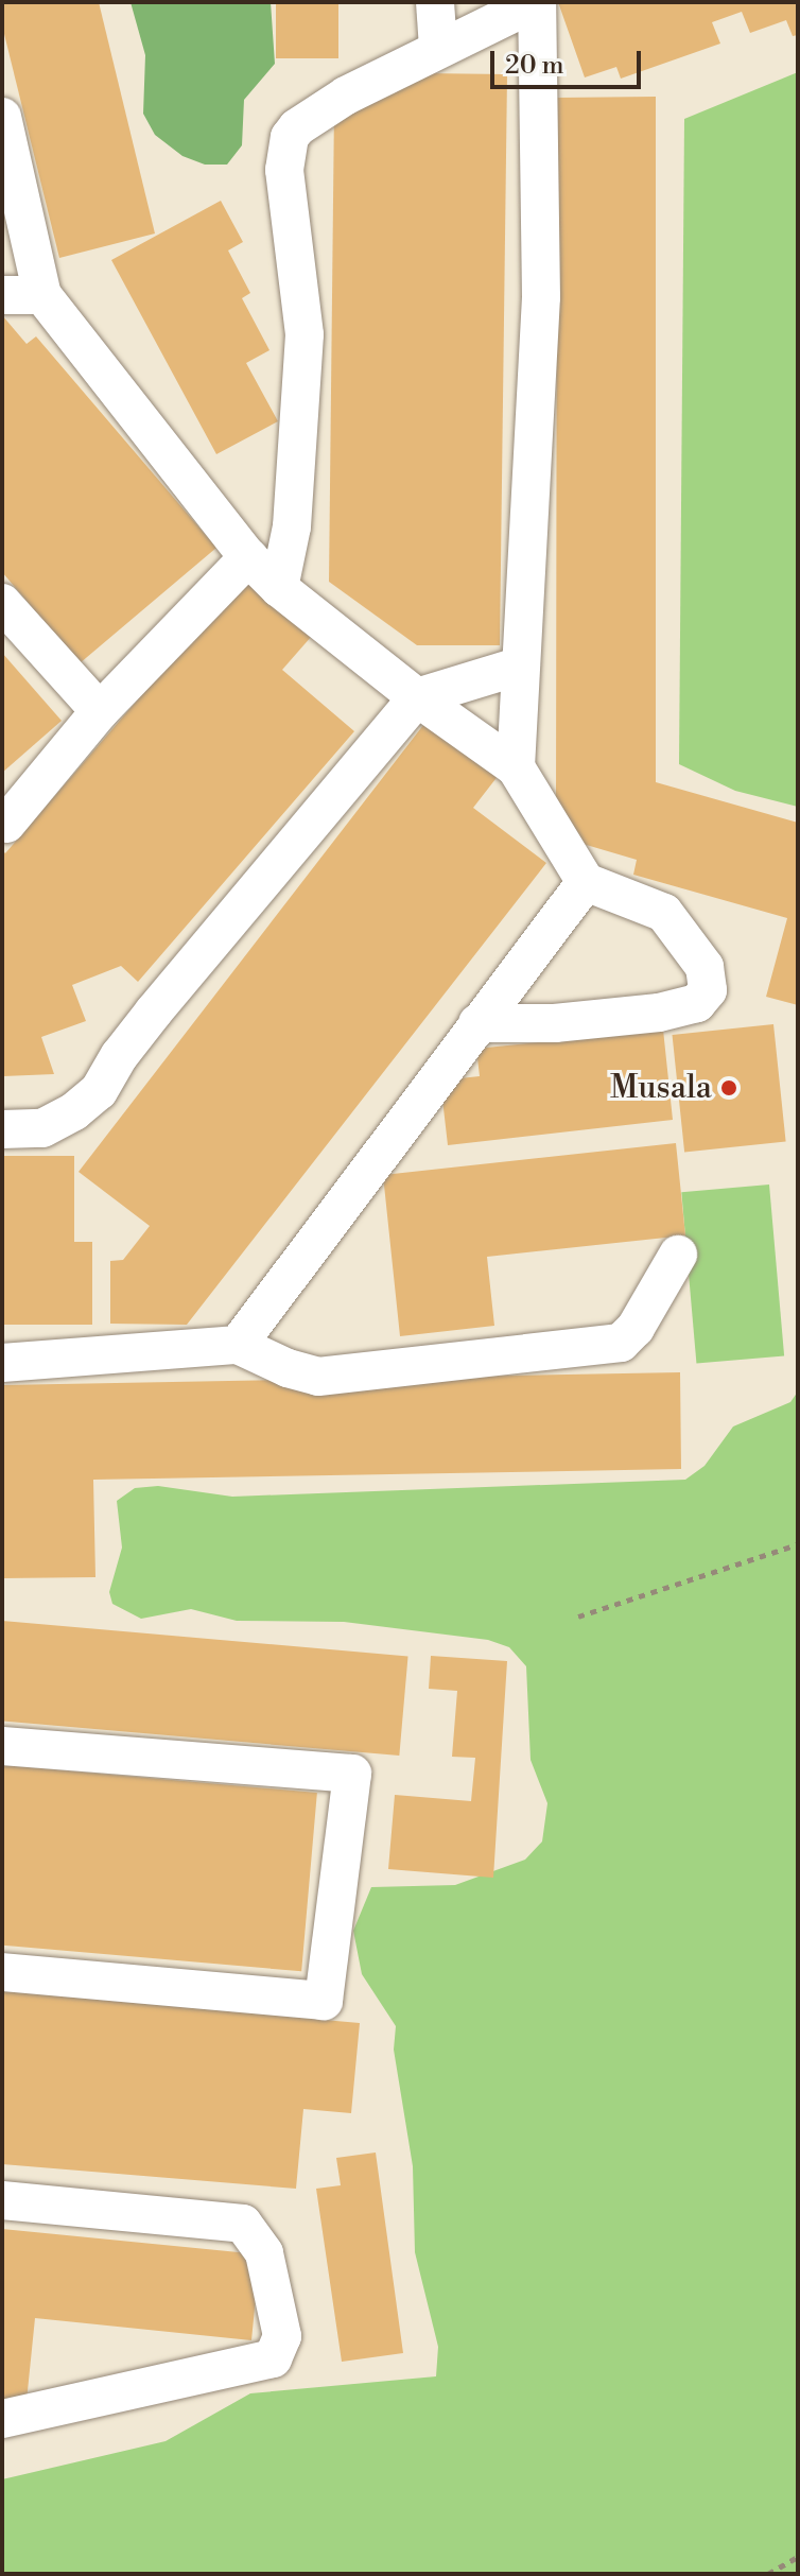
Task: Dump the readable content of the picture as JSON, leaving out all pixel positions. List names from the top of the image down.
{
  "places": ["Musala"],
  "scale_bar": "20 m"
}
